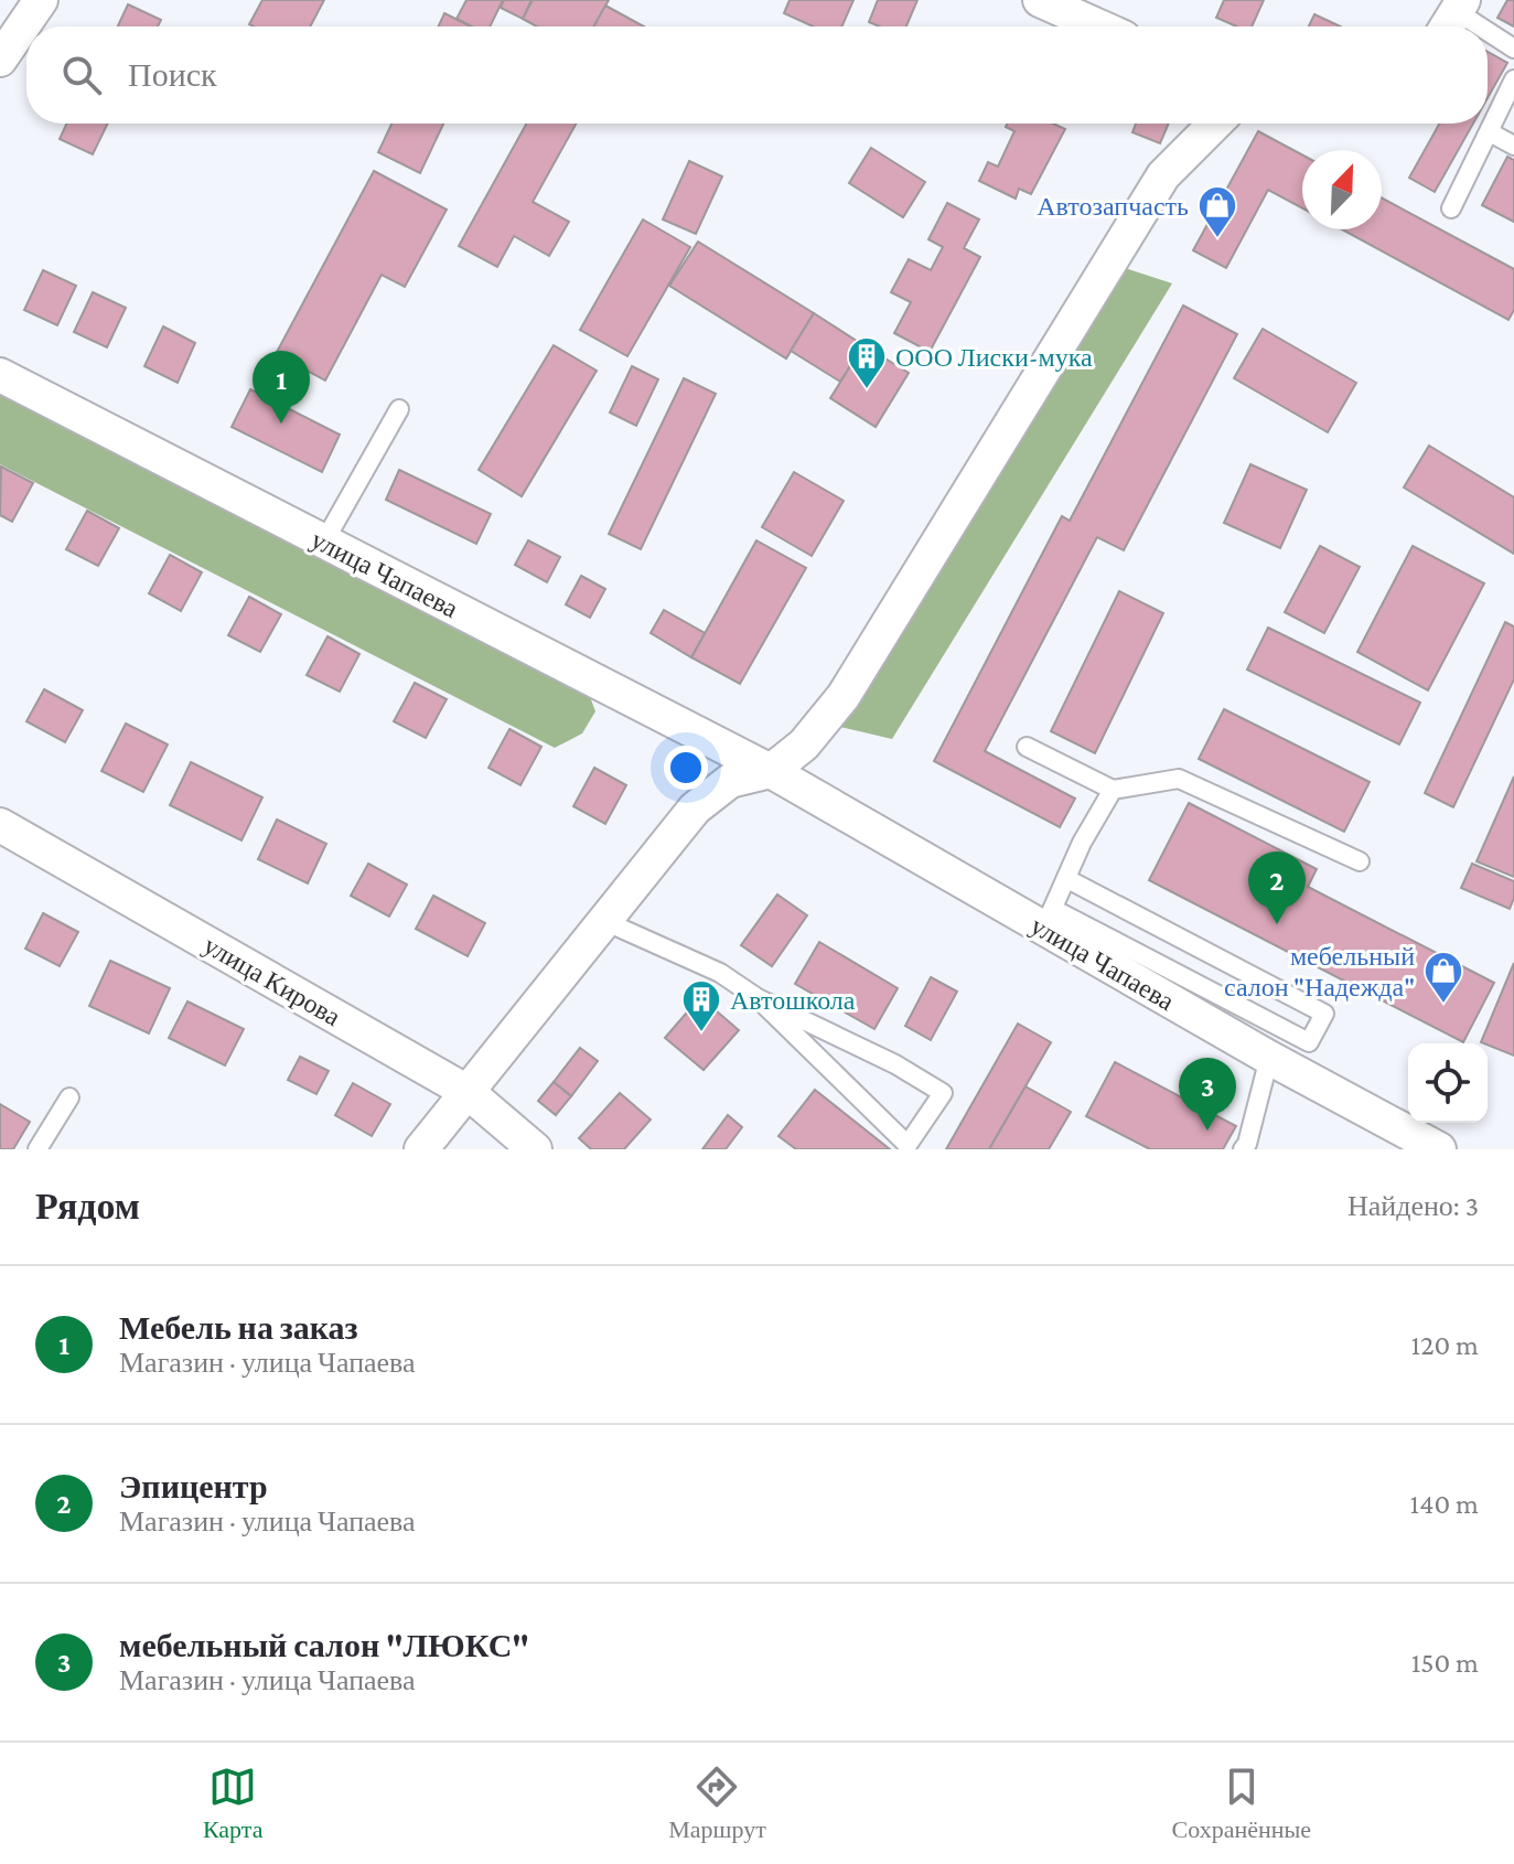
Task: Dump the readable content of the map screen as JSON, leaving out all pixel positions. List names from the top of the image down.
{
  "streets": {
    "street": ["улица Чапаева", "улица Кирова"]
  },
  "places": {
    "shop": ["Автозапчасть", "мебельный салон \"Надежда\""],
    "building": ["ООО Лиски-мука", "Автошкола"]
  },
  "north": "top right",
  "page": {
    "search": "Поиск",
    "pins": ["1", "2", "3"],
    "heading": ["Рядом", "Найдено: 3"],
    "list": [
      {
        "mark": "1",
        "name": "Мебель на заказ",
        "note": "Магазин · улица Чапаева",
        "value": "120 m"
      },
      {
        "mark": "2",
        "name": "Эпицентр",
        "note": "Магазин · улица Чапаева",
        "value": "140 m"
      },
      {
        "mark": "3",
        "name": "мебельный салон \"ЛЮКС\"",
        "note": "Магазин · улица Чапаева",
        "value": "150 m"
      }
    ],
    "nav": ["Карта", "Маршрут", "Сохранённые"]
  }
}
